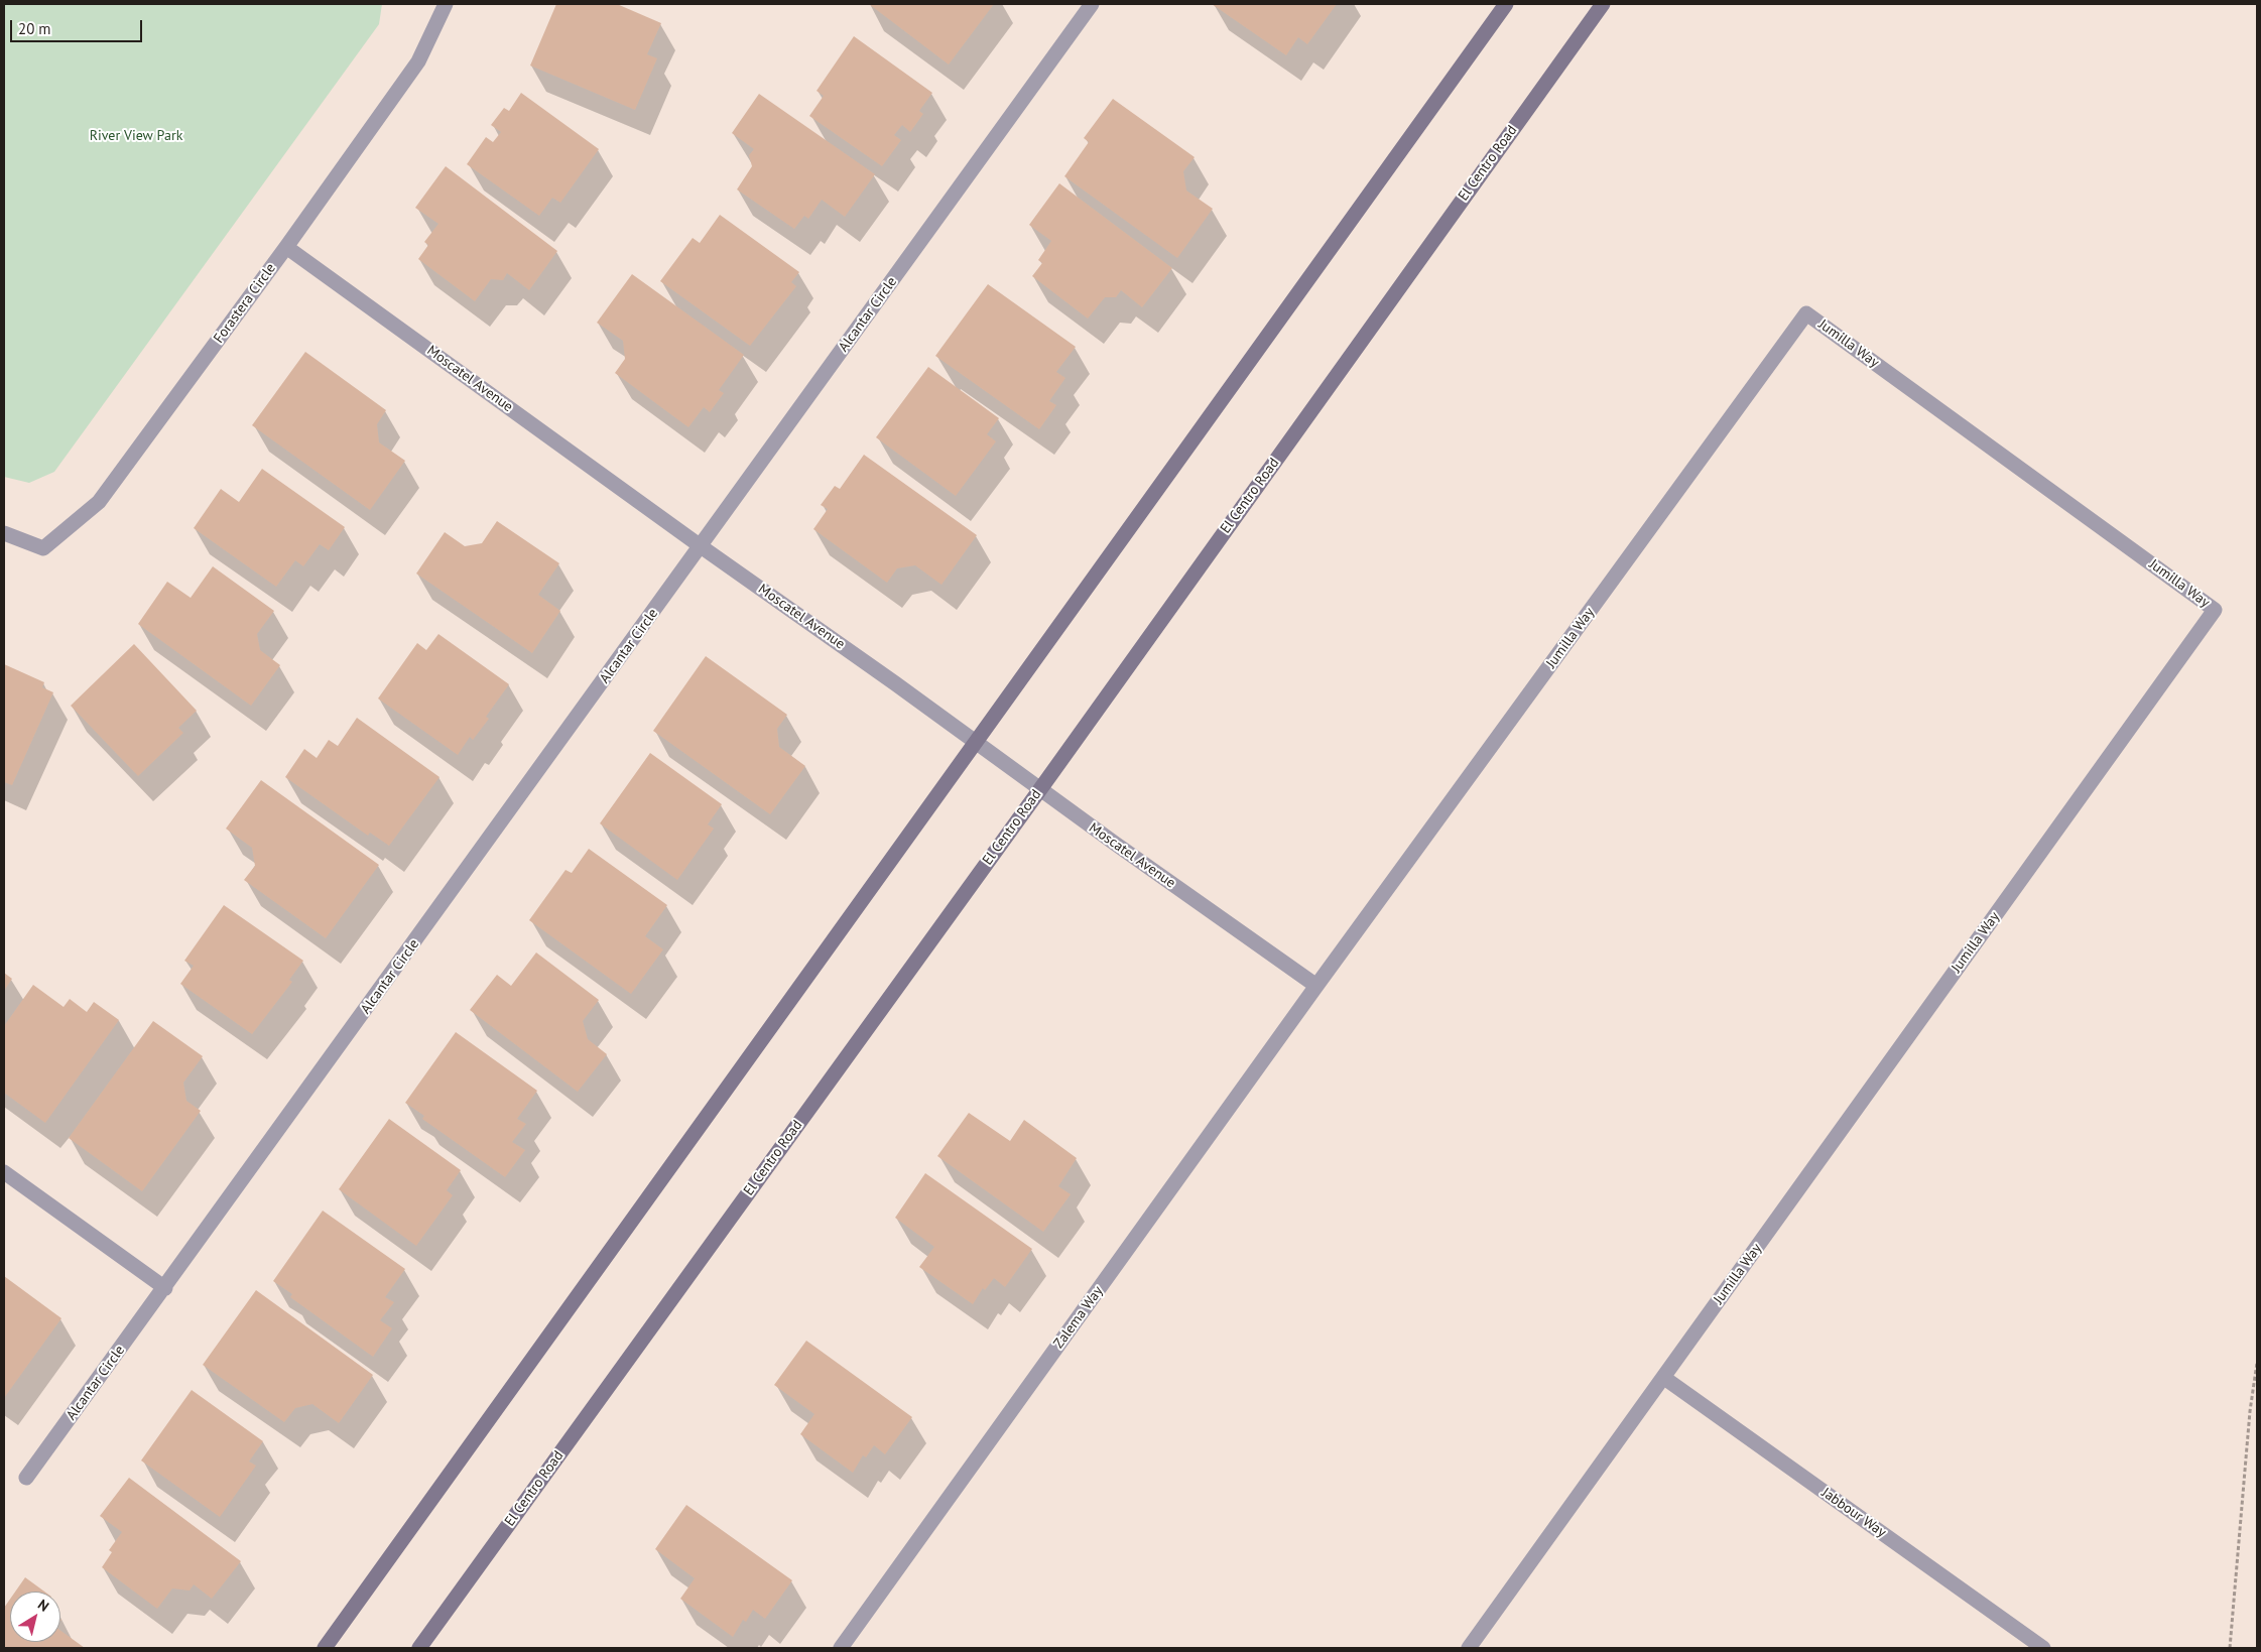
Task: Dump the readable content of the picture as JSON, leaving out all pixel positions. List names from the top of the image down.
{
  "streets": {
    "main road": ["El Centro Road"],
    "street": [
      "Forastera Circle",
      "Alcantar Circle",
      "Jumilla Way",
      "Moscatel Avenue",
      "Zalema Way",
      "Jabbour Way"
    ]
  },
  "crossings": [
    ["El Centro Road", "Moscatel Avenue"],
    ["Forastera Circle", "Moscatel Avenue"],
    ["Alcantar Circle", "Moscatel Avenue"],
    ["Jumilla Way", "Moscatel Avenue"],
    ["Jumilla Way", "Zalema Way"],
    ["Jumilla Way", "Jabbour Way"],
    ["Moscatel Avenue", "Zalema Way"]
  ],
  "parks": ["River View Park"],
  "scale_bar": "20 m",
  "north": "top right"
}
